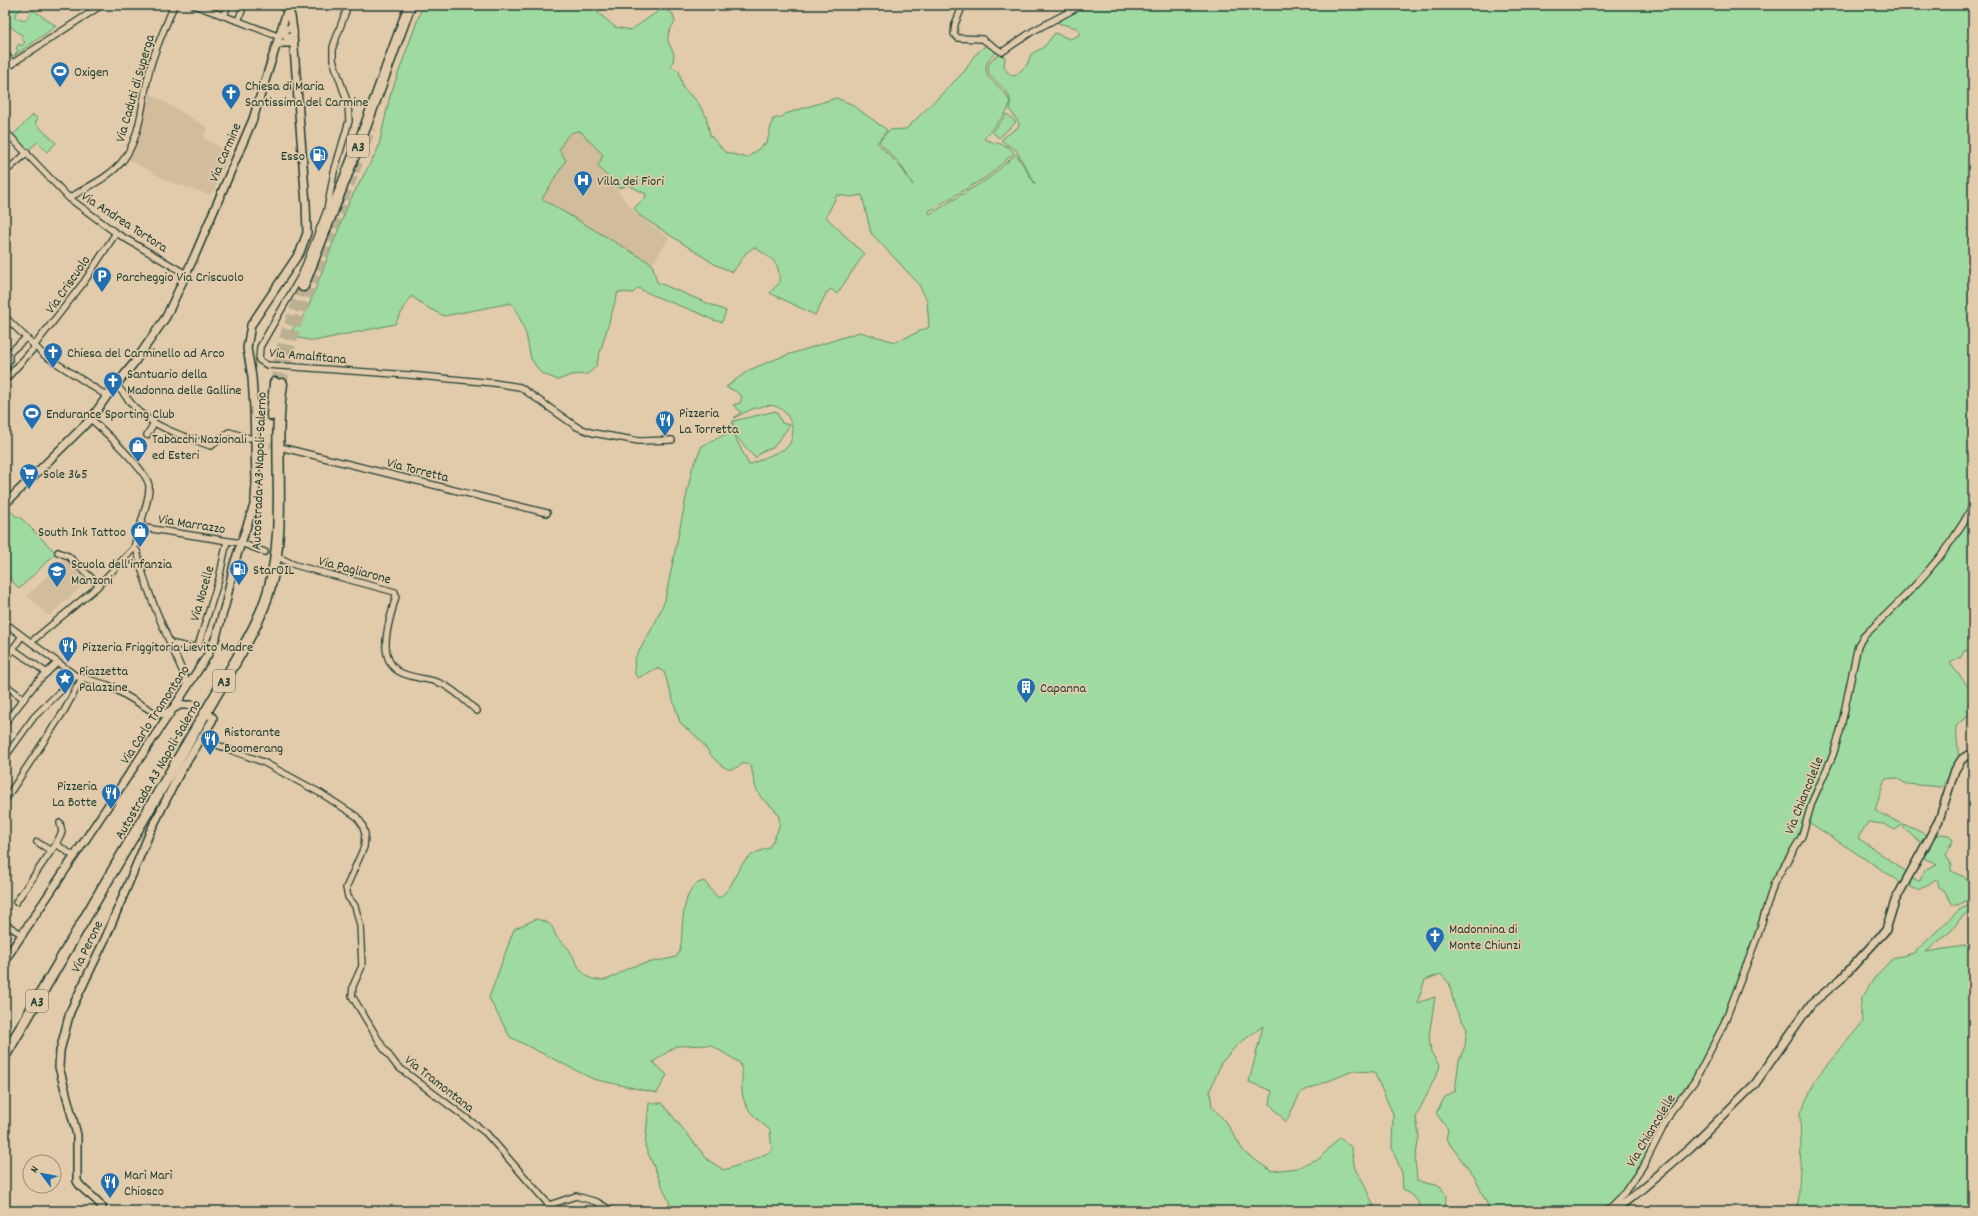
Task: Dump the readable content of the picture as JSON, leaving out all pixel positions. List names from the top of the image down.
{
  "streets": {
    "highway": ["A3", "Autostrada A3 Napoli-Salerno"],
    "street": [
      "Via Caduti di Superga",
      "Via Carmine",
      "Via Andrea Tortora",
      "Via Criscuolo",
      "Via Amalfitana",
      "Via Torretta",
      "Via Marrazzo",
      "Via Pagliarone",
      "Via Nocelle",
      "Via Carlo Tramontano",
      "Via Chiancolelle",
      "Via Perone",
      "Via Tramontana"
    ]
  },
  "crossings": [
    ["Via Caduti di Superga", "Via Andrea Tortora"],
    ["Via Carmine", "Via Andrea Tortora"],
    ["Via Carmine", "Via Carlo Tramontano"],
    ["Via Andrea Tortora", "Via Criscuolo"],
    ["Via Marrazzo", "Via Nocelle"],
    ["Via Marrazzo", "Via Carlo Tramontano"],
    ["Via Perone", "Via Tramontana"]
  ],
  "places": {
    "sports": ["Oxigen", "Endurance Sporting Club"],
    "church": [
      "Chiesa di Maria Santissima del Carmine",
      "Chiesa del Carminello ad Arco",
      "Santuario della Madonna delle Galline",
      "Madonnina di Monte Chiunzi"
    ],
    "fuel station": ["Esso", "StarOIL"],
    "hospital": ["Villa dei Fiori"],
    "parking": ["Parcheggio Via Criscuolo"],
    "restaurant": [
      "Pizzeria La Torretta",
      "Pizzeria Friggitoria Lievito Madre",
      "Ristorante Boomerang",
      "Pizzeria La Botte",
      "Marì Marì Chiosco"
    ],
    "shop": ["Tabacchi Nazionali ed Esteri", "South Ink Tattoo"],
    "supermarket": ["Sole 365"],
    "school or university": ["Scuola dell'infanzia Manzoni"],
    "place": ["Piazzetta Palazzine"],
    "building": ["Capanna"]
  },
  "north": "top left"
}
